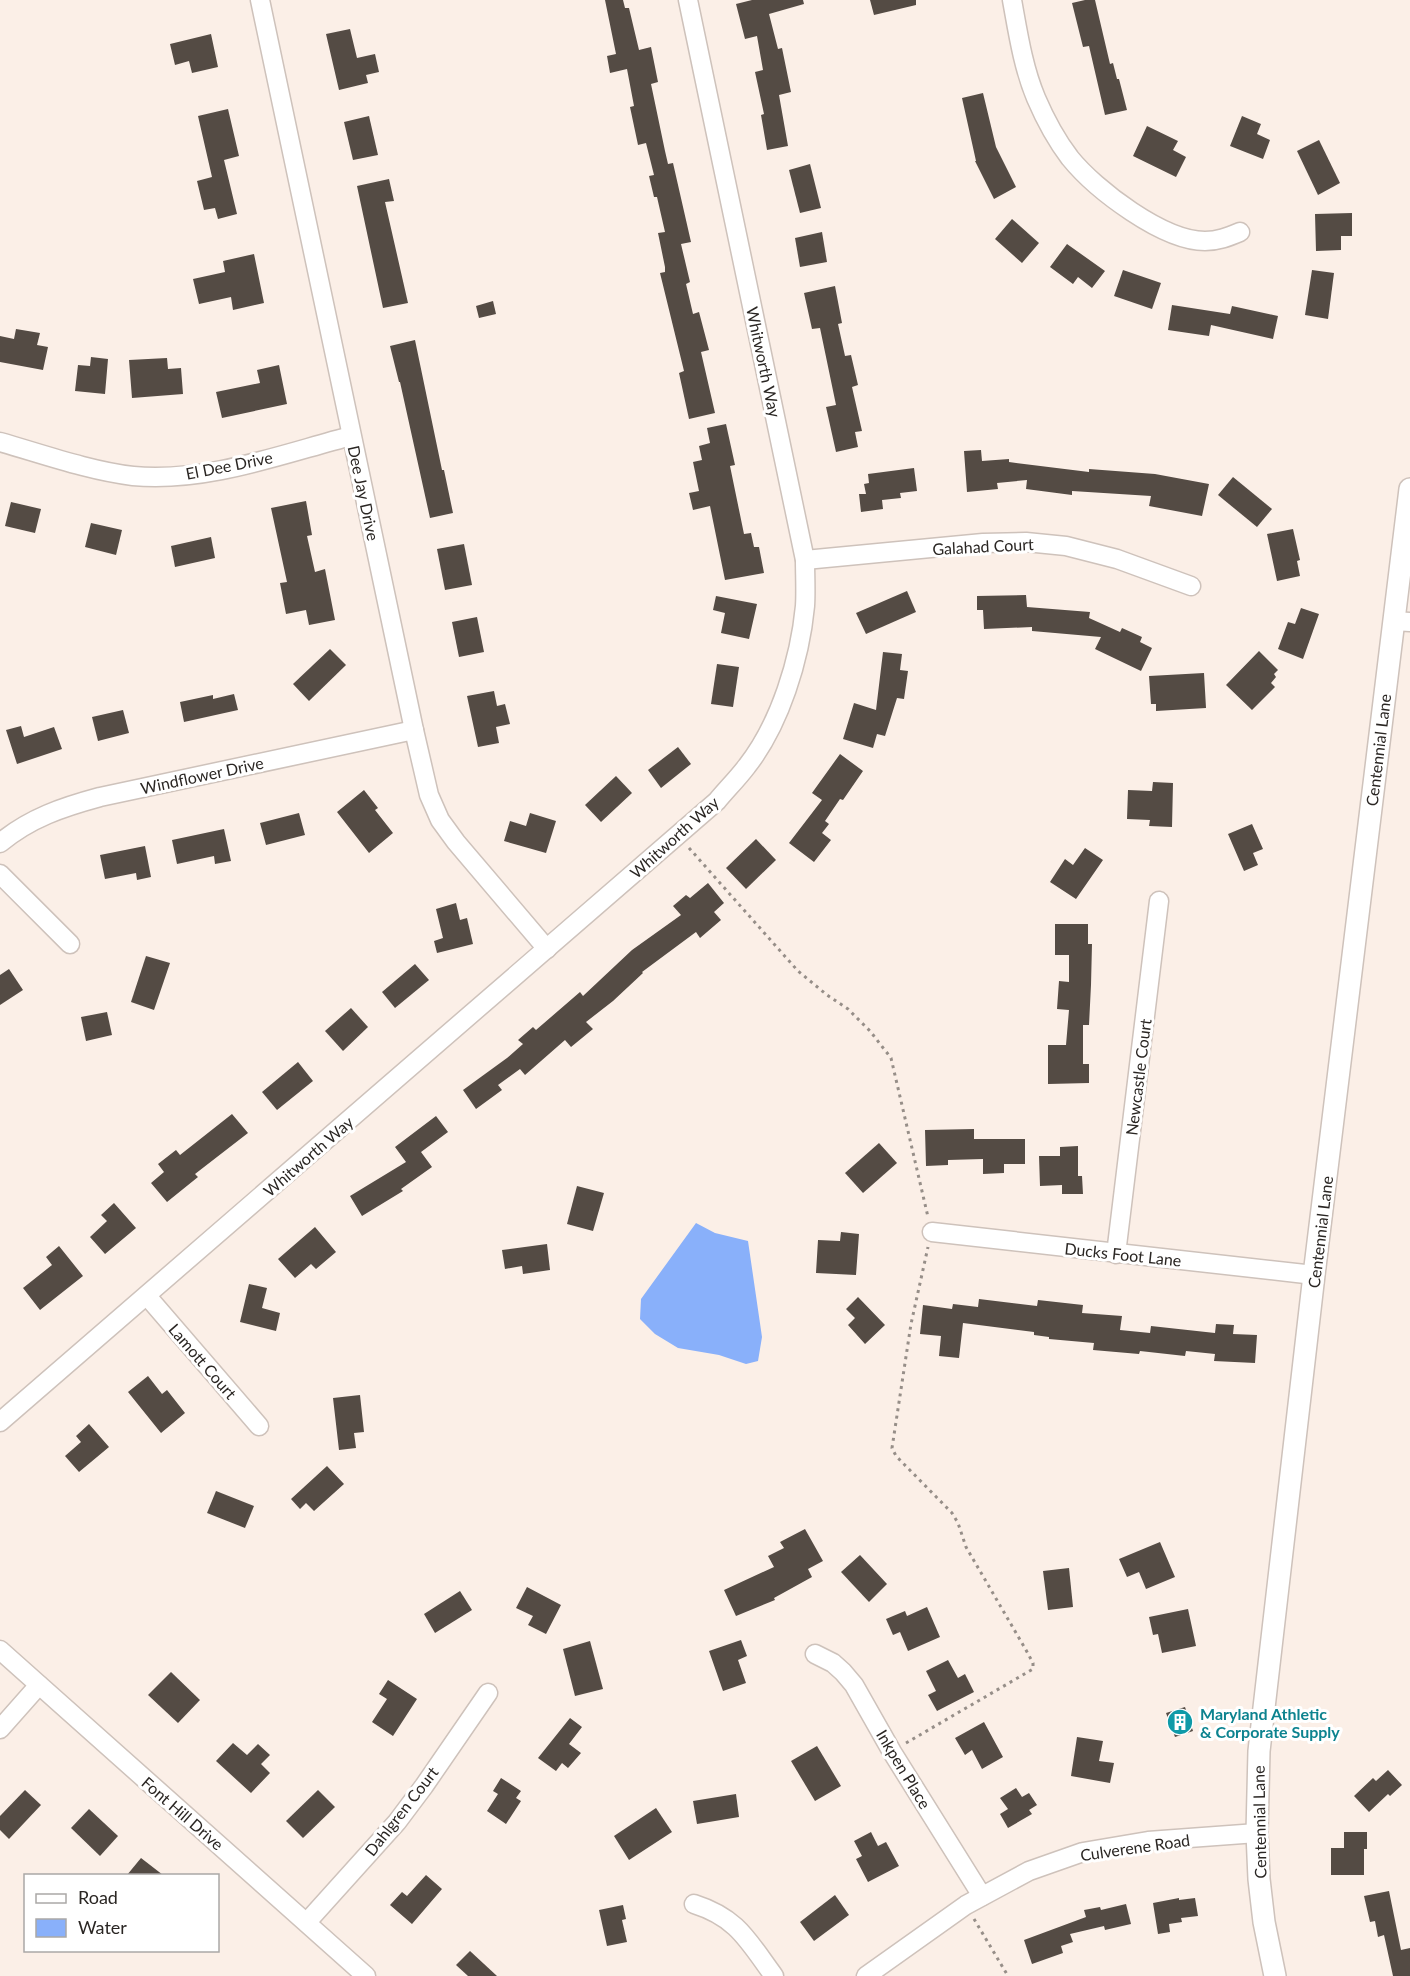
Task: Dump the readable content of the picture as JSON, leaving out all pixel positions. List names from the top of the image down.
{
  "streets": {
    "street": [
      "Whitworth Way",
      "El Dee Drive",
      "Dee Jay Drive",
      "Galahad Court",
      "Centennial Lane",
      "Windflower Drive",
      "Newcastle Court",
      "Ducks Foot Lane",
      "Lamott Court",
      "Inkpen Place",
      "Dahlgren Court",
      "Font Hill Drive",
      "Culverene Road"
    ]
  },
  "crossings": [
    ["Whitworth Way", "Dee Jay Drive"],
    ["Whitworth Way", "Galahad Court"],
    ["Whitworth Way", "Lamott Court"],
    ["El Dee Drive", "Dee Jay Drive"],
    ["Dee Jay Drive", "Windflower Drive"],
    ["Centennial Lane", "Ducks Foot Lane"],
    ["Centennial Lane", "Culverene Road"],
    ["Newcastle Court", "Ducks Foot Lane"],
    ["Inkpen Place", "Culverene Road"],
    ["Dahlgren Court", "Font Hill Drive"]
  ],
  "places": {
    "building": ["Maryland Athletic & Corporate Supply"]
  },
  "legend": ["Road", "Water"]
}
